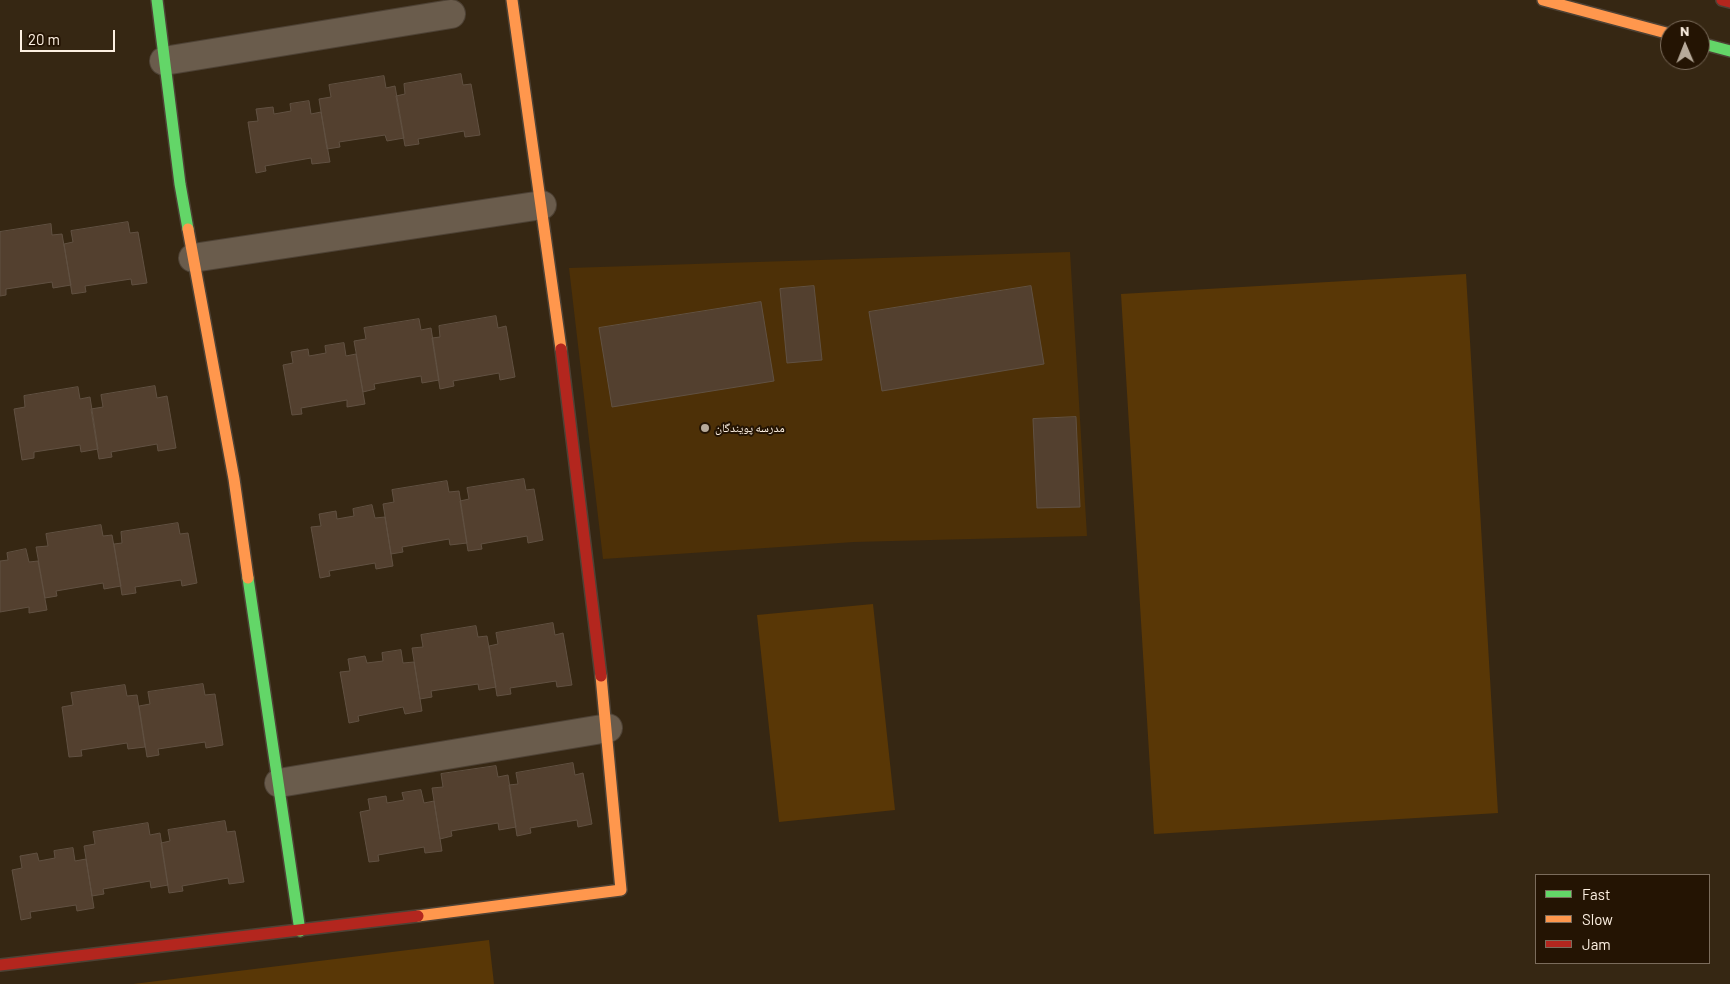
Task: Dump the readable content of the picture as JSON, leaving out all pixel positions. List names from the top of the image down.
{
  "places": ["مدرسه پویندگان"],
  "legend": ["Fast", "Slow", "Jam"],
  "scale_bar": "20 m",
  "north": "top"
}
